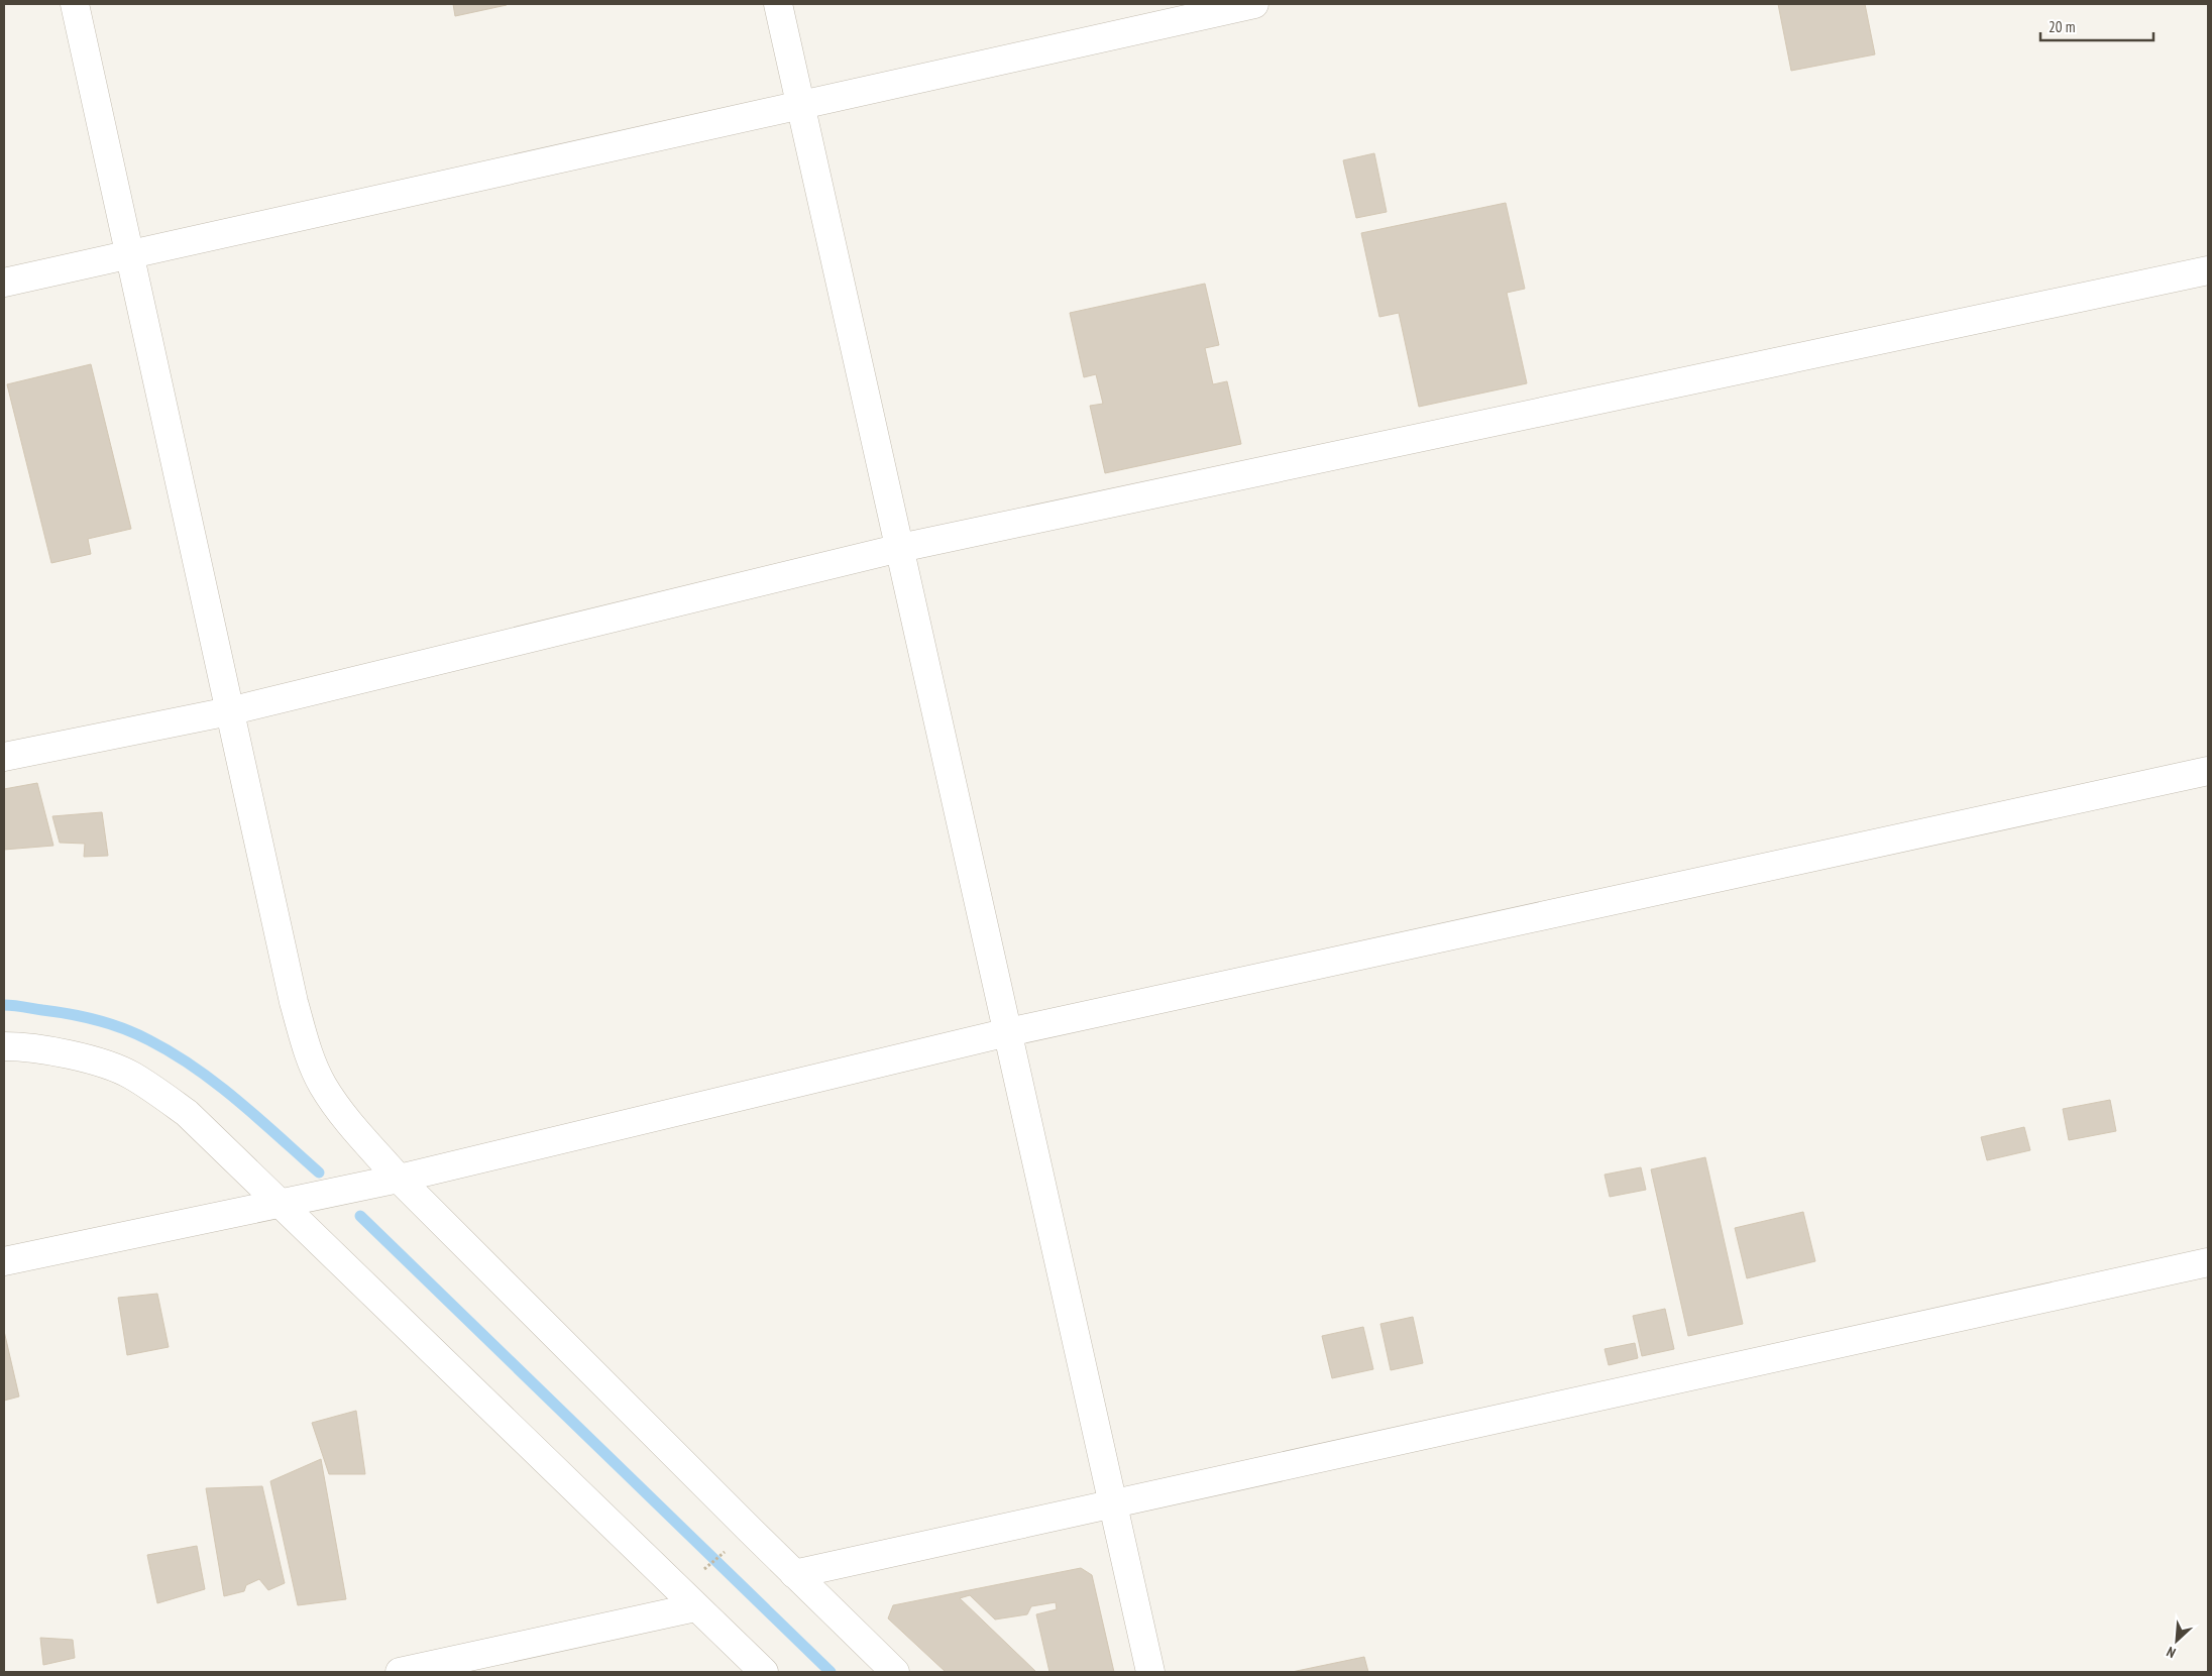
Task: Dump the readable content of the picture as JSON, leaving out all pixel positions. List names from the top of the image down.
{
  "scale_bar": "20 m",
  "north": "bottom left"
}
